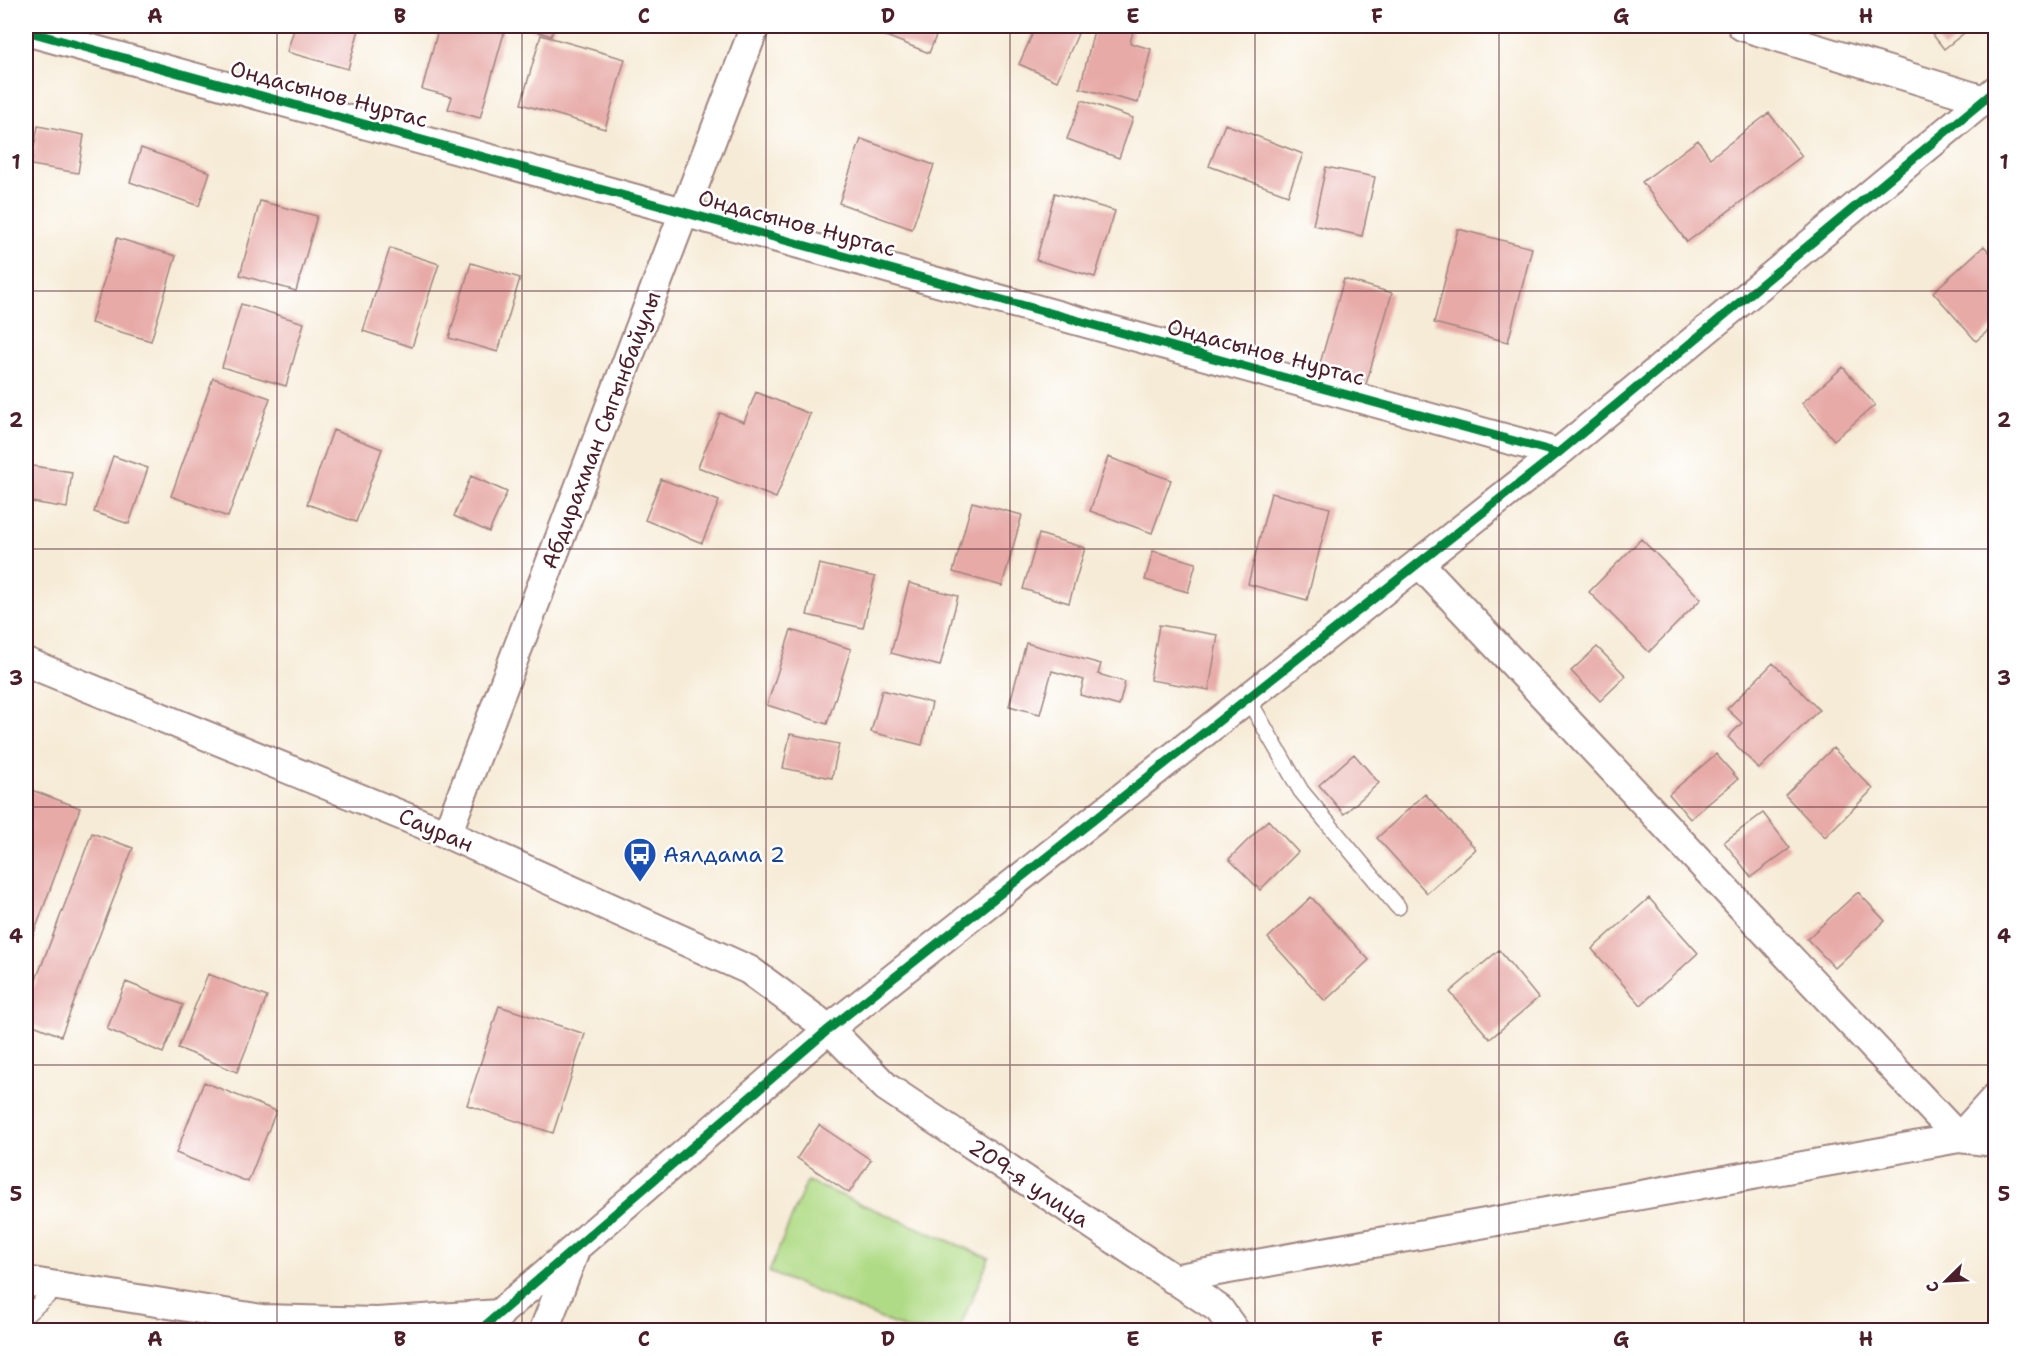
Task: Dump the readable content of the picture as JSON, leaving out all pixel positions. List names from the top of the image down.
{
  "streets": {
    "street": [
      "Ондасынов Нуртас",
      "Абдирахман Сыгынбайулы",
      "Сауран",
      "209-я улица"
    ]
  },
  "crossings": [
    ["Ондасынов Нуртас", "Абдирахман Сыгынбайулы"],
    ["Абдирахман Сыгынбайулы", "Сауран"],
    ["Сауран", "209-я улица"]
  ],
  "places": {
    "bus stop": ["Аялдама 2"]
  },
  "north": "bottom left",
  "grid": {
    "columns": [
      "A",
      "B",
      "C",
      "D",
      "E",
      "F",
      "G",
      "H"
    ],
    "rows": [
      "1",
      "2",
      "3",
      "4",
      "5"
    ]
  }
}
